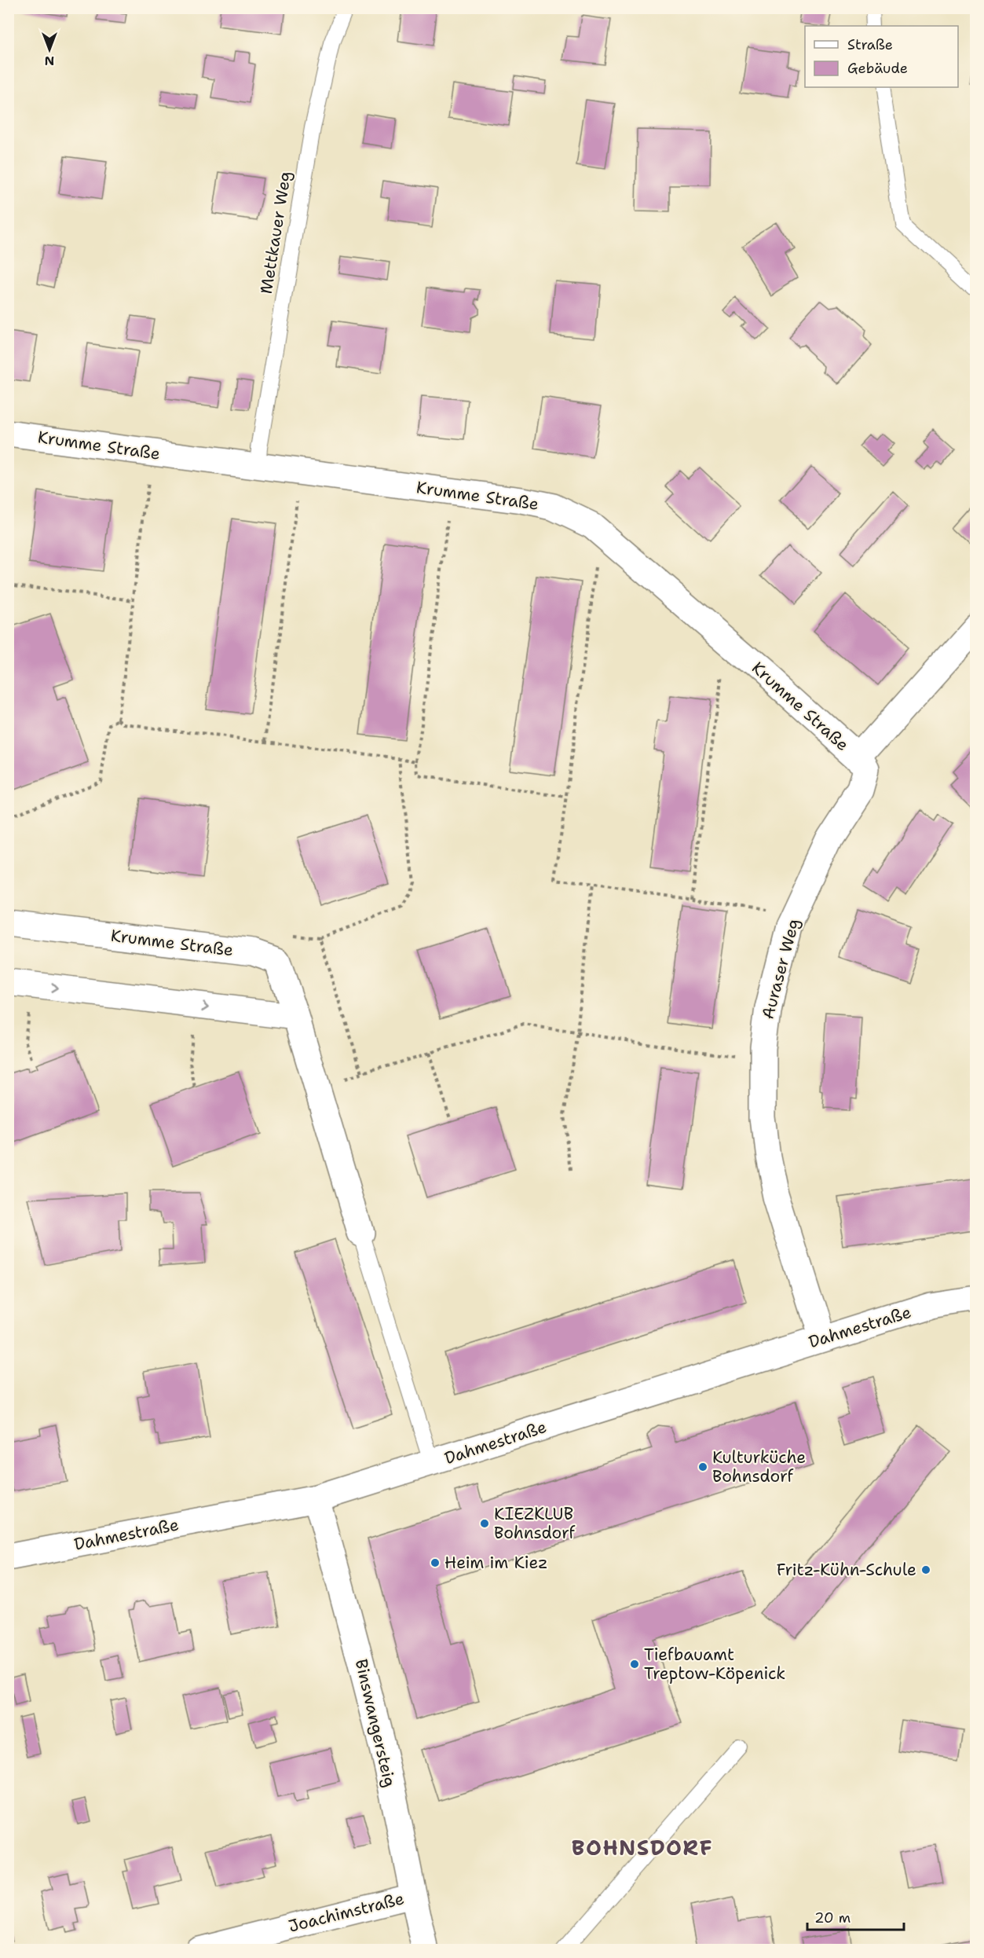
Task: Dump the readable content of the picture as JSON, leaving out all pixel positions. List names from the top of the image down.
{
  "streets": {
    "street": [
      "Krumme Straße",
      "Auraser Weg",
      "Dahmestraße",
      "Binswangersteig",
      "Joachimstraße"
    ],
    "lane": ["Mettkauer Weg"]
  },
  "crossings": [
    ["Mettkauer Weg", "Krumme Straße"],
    ["Krumme Straße", "Auraser Weg"],
    ["Auraser Weg", "Dahmestraße"],
    ["Dahmestraße", "Binswangersteig"],
    ["Binswangersteig", "Joachimstraße"]
  ],
  "districts": ["BOHNSDORF"],
  "places": [
    "Kulturküche Bohnsdorf",
    "KIEZKLUB Bohnsdorf",
    "Heim im Kiez",
    "Fritz-Kühn-Schule",
    "Tiefbauamt Treptow-Köpenick"
  ],
  "legend": ["Straße", "Gebäude"],
  "scale_bar": "20 m",
  "north": "bottom"
}
